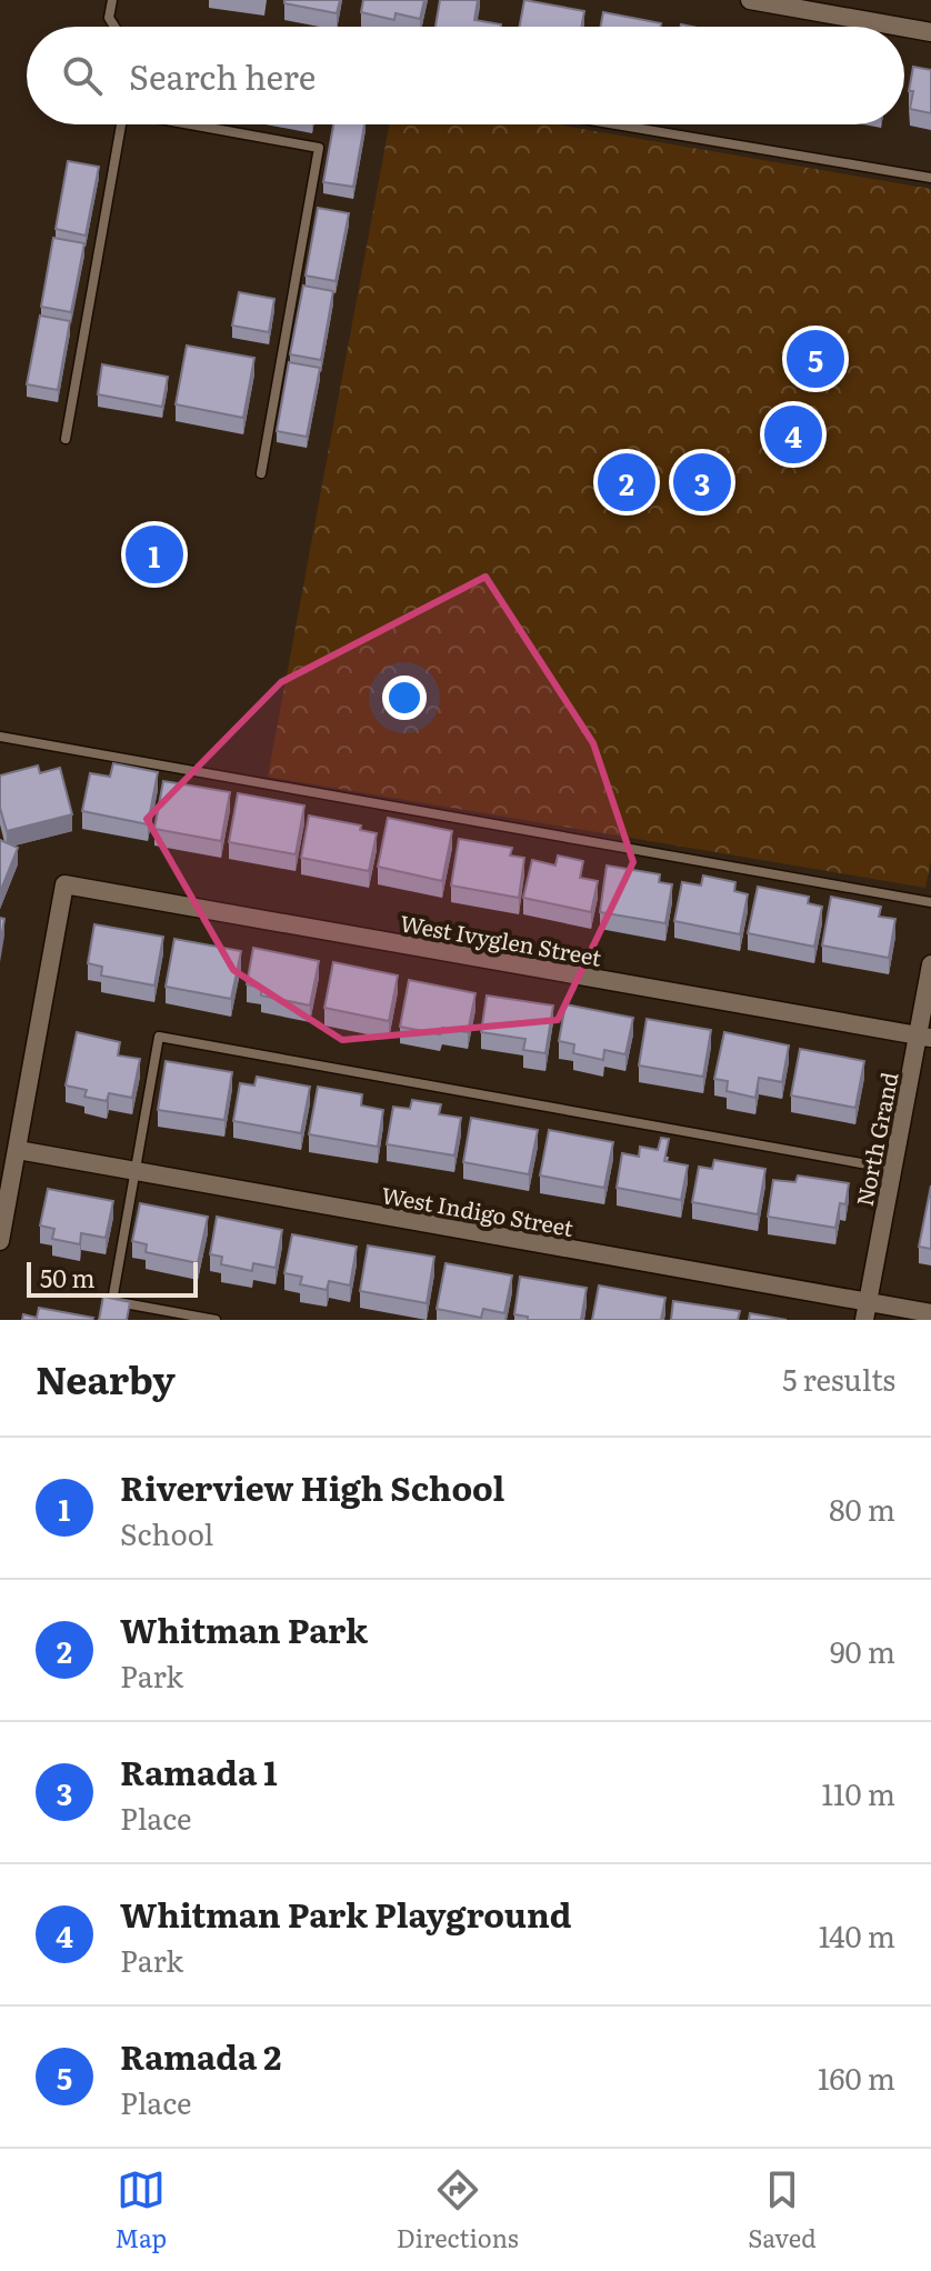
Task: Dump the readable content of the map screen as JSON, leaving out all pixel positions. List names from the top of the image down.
{
  "streets": {
    "street": ["West Ivyglen Street", "North Grand", "West Indigo Street"]
  },
  "crossings": [
    ["West Ivyglen Street", "North Grand"],
    ["West Ivyglen Street", "West Indigo Street"],
    ["North Grand", "West Indigo Street"]
  ],
  "scale_bar": "50 m",
  "page": {
    "search": "Search here",
    "pins": [
      "5",
      "4",
      "2",
      "3",
      "1"
    ],
    "scale": "50 m",
    "heading": ["Nearby", "5 results"],
    "list": [
      {
        "mark": "1",
        "name": "Riverview High School",
        "note": "School",
        "value": "80 m"
      },
      {
        "mark": "2",
        "name": "Whitman Park",
        "note": "Park",
        "value": "90 m"
      },
      {
        "mark": "3",
        "name": "Ramada 1",
        "note": "Place",
        "value": "110 m"
      },
      {
        "mark": "4",
        "name": "Whitman Park Playground",
        "note": "Park",
        "value": "140 m"
      },
      {
        "mark": "5",
        "name": "Ramada 2",
        "note": "Place",
        "value": "160 m"
      }
    ],
    "nav": ["Map", "Directions", "Saved"]
  }
}
